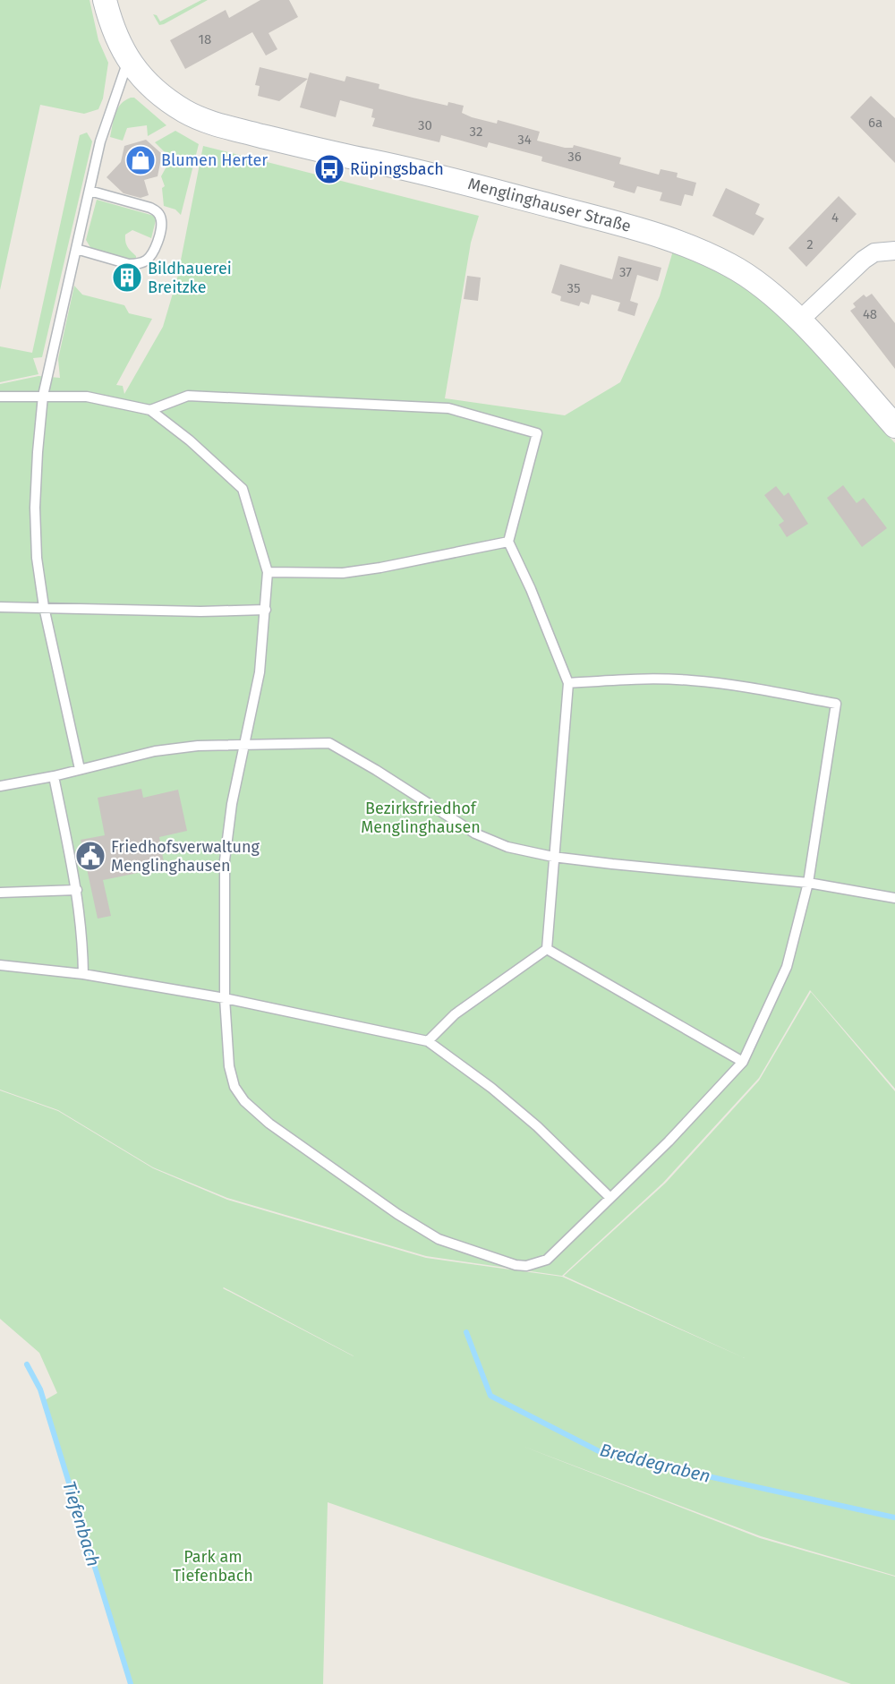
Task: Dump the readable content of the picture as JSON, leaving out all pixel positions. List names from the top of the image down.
{
  "streets": {
    "street": ["Menglinghauser Straße"]
  },
  "water": ["Breddegraben", "Tiefenbach"],
  "parks": ["Bezirksfriedhof Menglinghausen", "Park am Tiefenbach"],
  "places": {
    "shop": ["Blumen Herter"],
    "bus stop": ["Rüpingsbach"],
    "building": ["Bildhauerei Breitzke"],
    "public building": ["Friedhofsverwaltung Menglinghausen"]
  },
  "house_numbers": [
    "18",
    "6a",
    "30",
    "32",
    "34",
    "36",
    "4",
    "2",
    "37",
    "35",
    "48"
  ]
}
